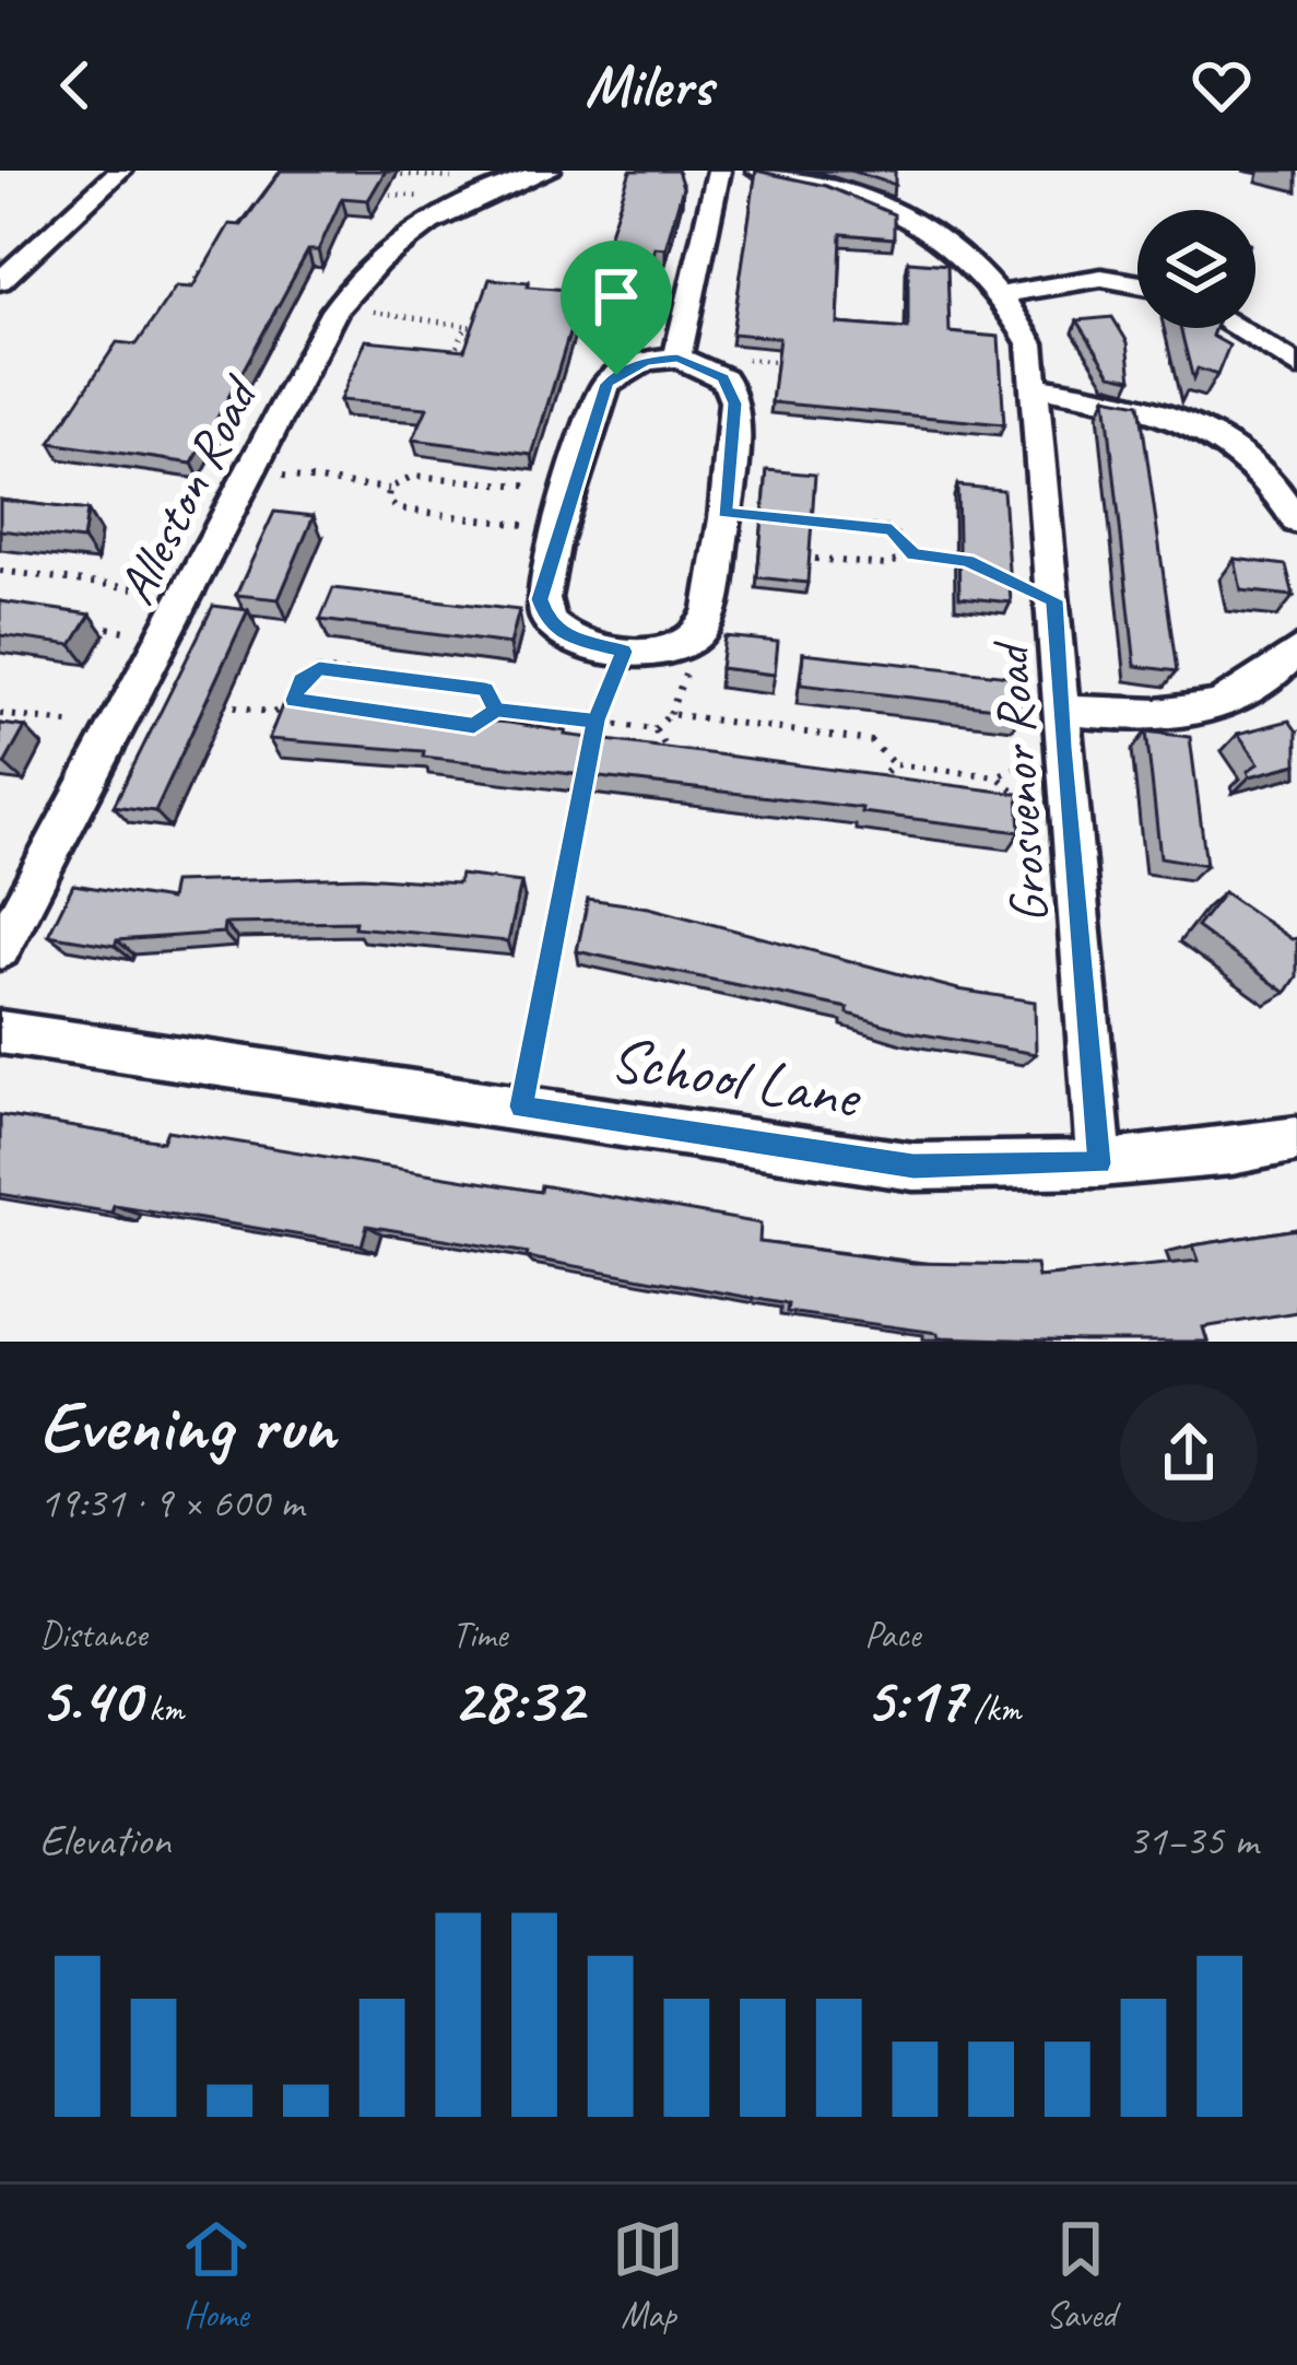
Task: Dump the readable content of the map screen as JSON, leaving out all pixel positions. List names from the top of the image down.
{
  "streets": {
    "street": ["Alleston Road", "Grosvenor Road", "School Lane"]
  },
  "crossings": [
    ["Grosvenor Road", "School Lane"]
  ],
  "page": {
    "header": "Milers",
    "heading": ["Evening run", "19:31 · 9 × 600 m"],
    "stats": [
      ["Distance", "5.40 km"],
      ["Time", "28:32"],
      ["Pace", "5:17 /km"]
    ],
    "chart": ["Elevation", "31–35 m"],
    "tabs": ["Home", "Map", "Saved"]
  }
}
